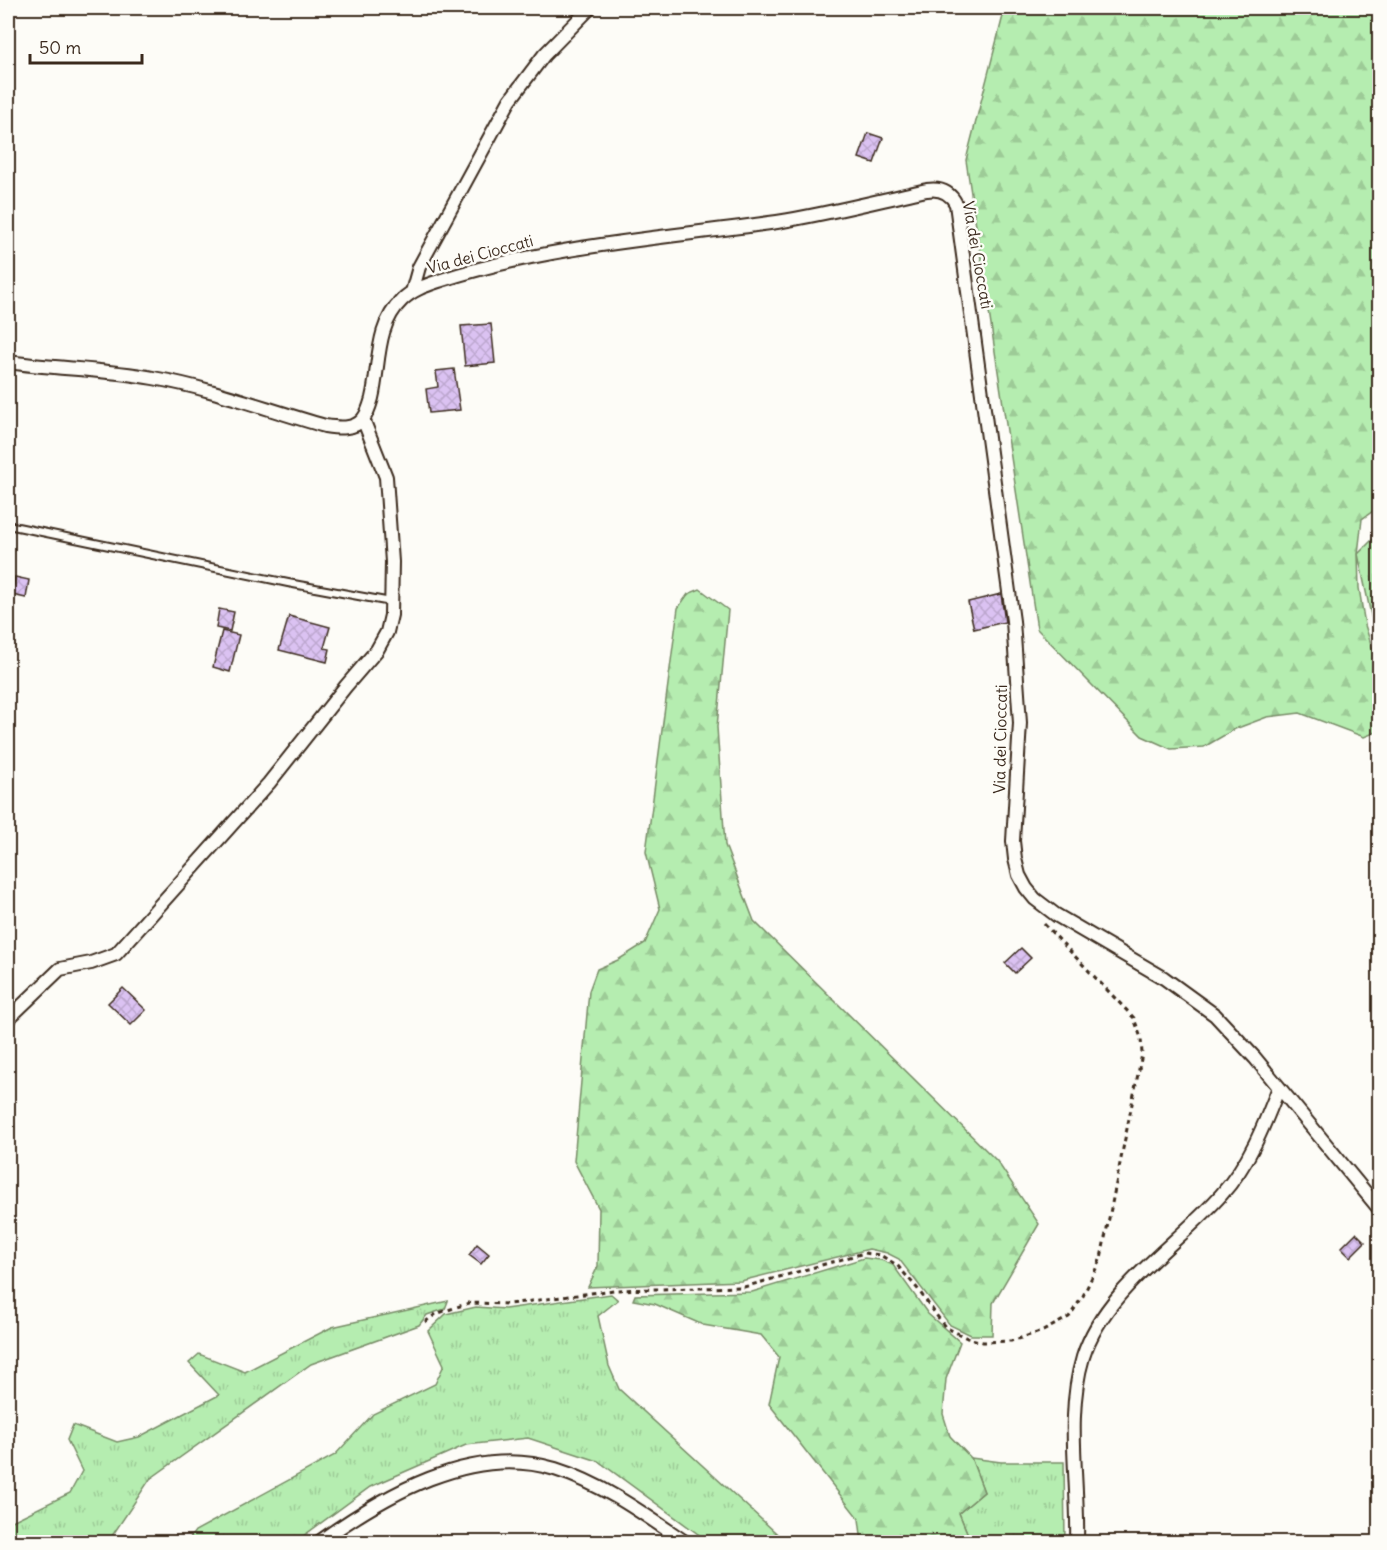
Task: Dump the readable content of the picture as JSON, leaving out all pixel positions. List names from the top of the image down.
{
  "streets": {
    "street": ["Via dei Cioccati"]
  },
  "scale_bar": "50 m"
}
